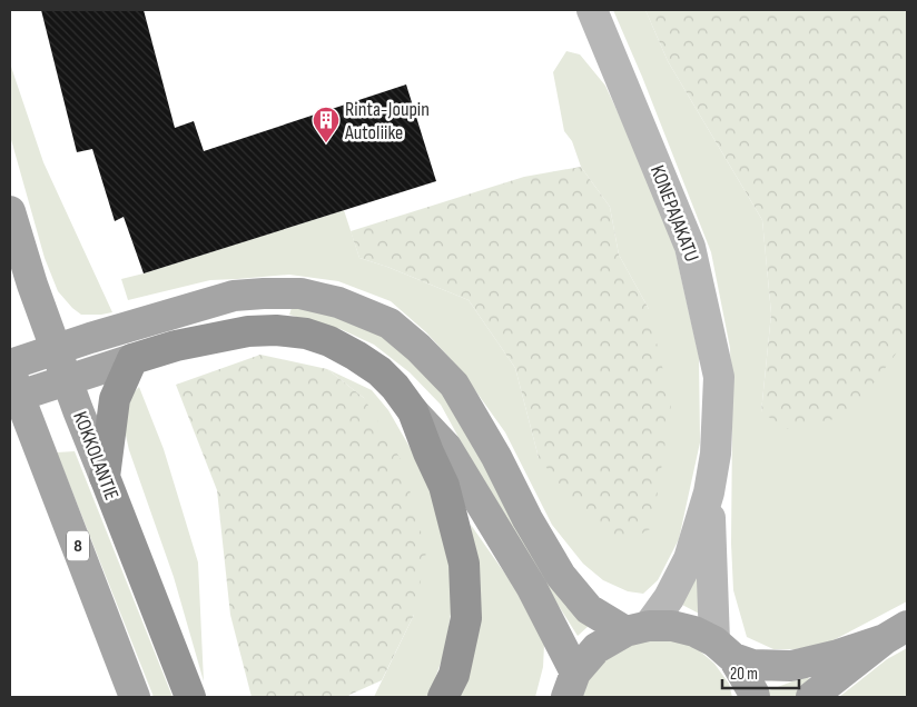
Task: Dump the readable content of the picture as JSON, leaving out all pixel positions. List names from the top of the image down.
{
  "streets": {
    "highway": ["KOKKOLANTIE"],
    "main road": ["8"],
    "street": ["KONEPAJAKATU"]
  },
  "places": {
    "building": ["Rinta-Joupin Autoliike"]
  },
  "scale_bar": "20 m"
}
